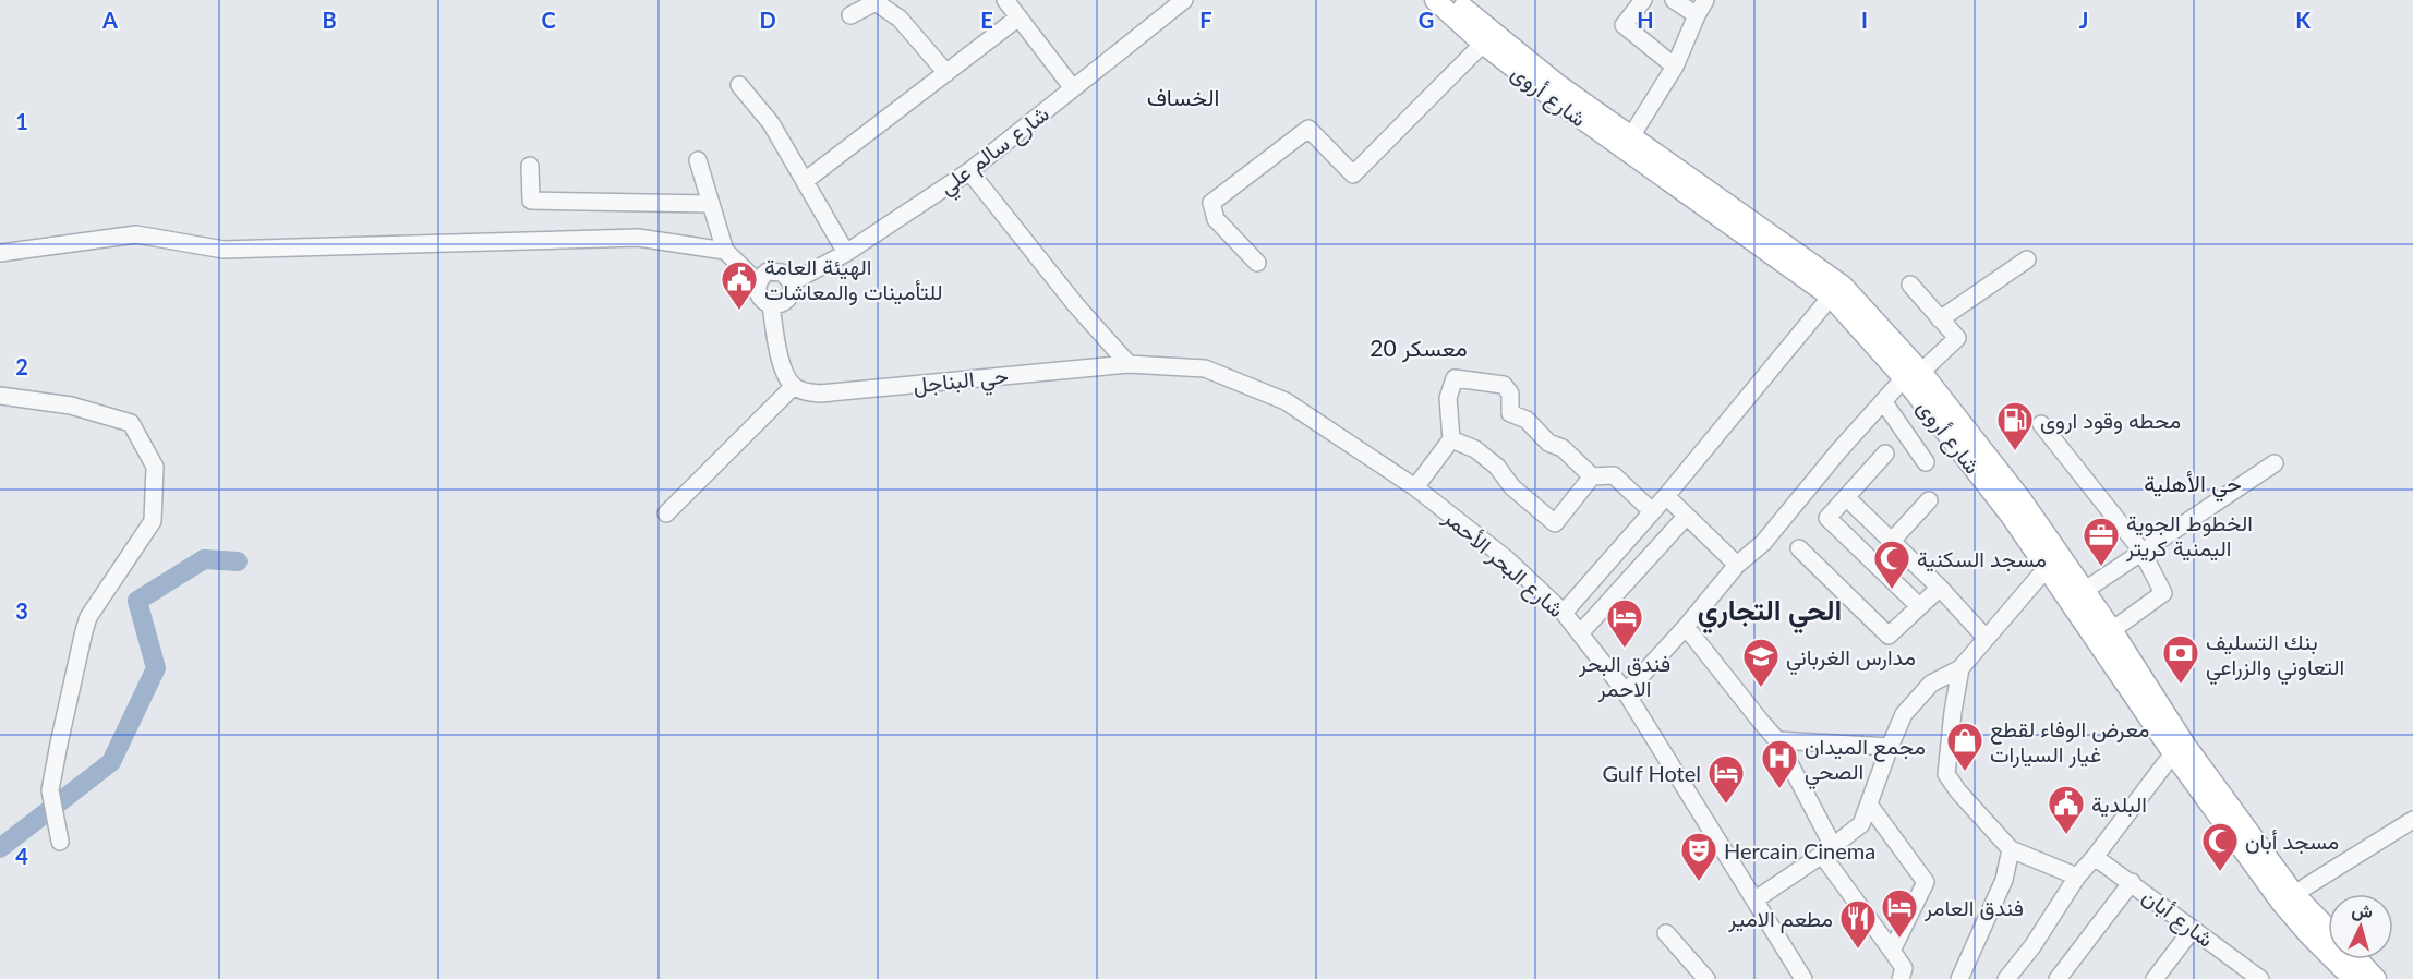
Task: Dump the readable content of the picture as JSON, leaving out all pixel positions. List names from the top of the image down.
{
  "streets": {
    "main road": ["شارع أروى"],
    "street": [
      "شارع سالم علي",
      "حي البناجل",
      "شارع البحر الأحمر",
      "شارع أبان"
    ]
  },
  "crossings": [
    ["حي البناجل", "شارع البحر الأحمر"]
  ],
  "districts": [
    "الخساف",
    "معسكر 20",
    "حي الأهلية",
    "الحي التجاري"
  ],
  "places": {
    "public building": ["الهيئة العامة للتأمينات والمعاشات", "البلدية"],
    "fuel station": ["محطه وقود اروى"],
    "office": ["الخطوط الجوية اليمنية كريتر"],
    "mosque": ["مسجد السكنية", "مسجد أبان"],
    "hotel": ["فندق البحر الاحمر", "Gulf Hotel", "فندق العامر"],
    "bank": ["بنك التسليف التعاوني والزراعي"],
    "school or university": ["مدارس الغرباني"],
    "shop": ["معرض الوفاء لقطع غيار السيارات"],
    "hospital": ["مجمع الميدان الصحي"],
    "theatre": ["Hercain Cinema"],
    "restaurant": ["مطعم الامير"]
  },
  "north": "top",
  "grid": {
    "columns": [
      "A",
      "B",
      "C",
      "D",
      "E",
      "F",
      "G",
      "H",
      "I",
      "J",
      "K"
    ],
    "rows": [
      "1",
      "2",
      "3",
      "4"
    ]
  }
}
